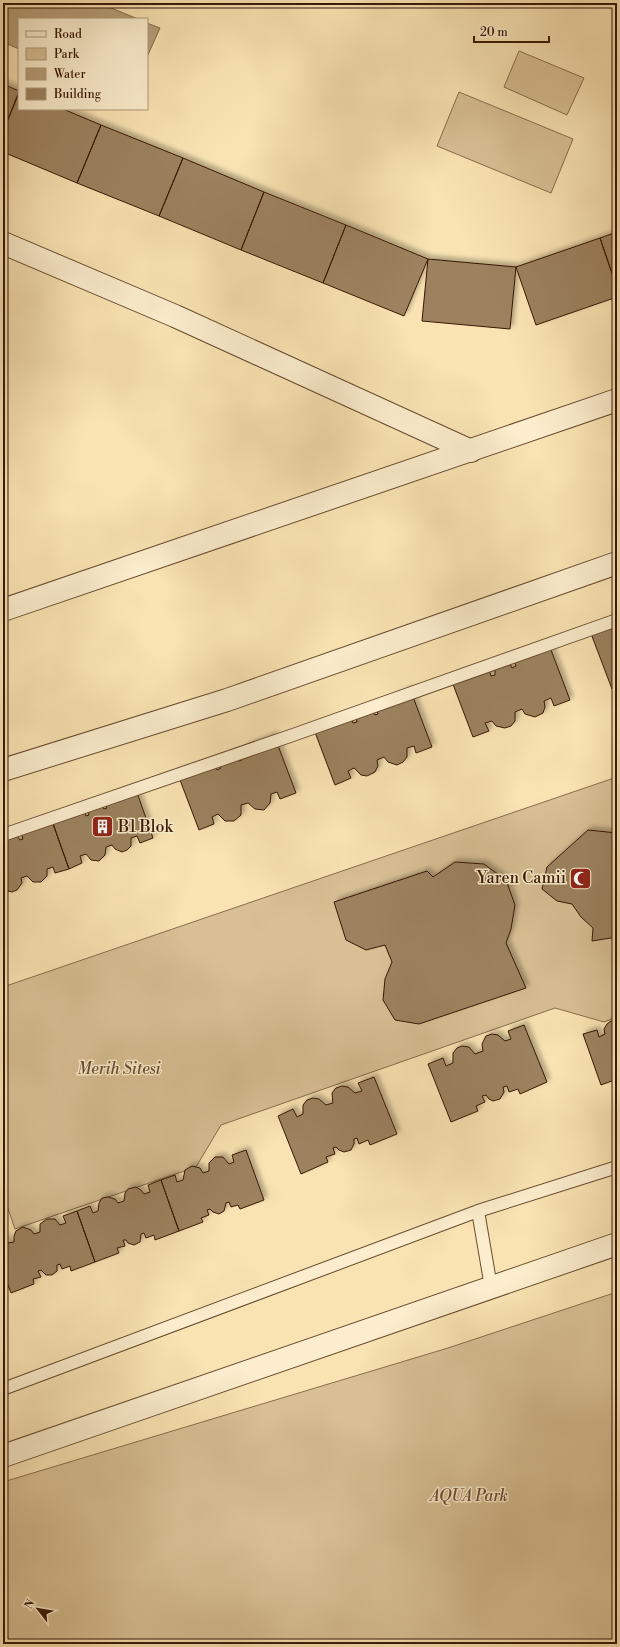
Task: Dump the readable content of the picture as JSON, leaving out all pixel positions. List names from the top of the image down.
{
  "parks": ["Merih Sitesi", "AQUA Park"],
  "places": {
    "building": ["B1 Blok"],
    "mosque": ["Yaren Camii"]
  },
  "legend": [
    "Road",
    "Park",
    "Water",
    "Building"
  ],
  "scale_bar": "20 m",
  "north": "top left"
}
